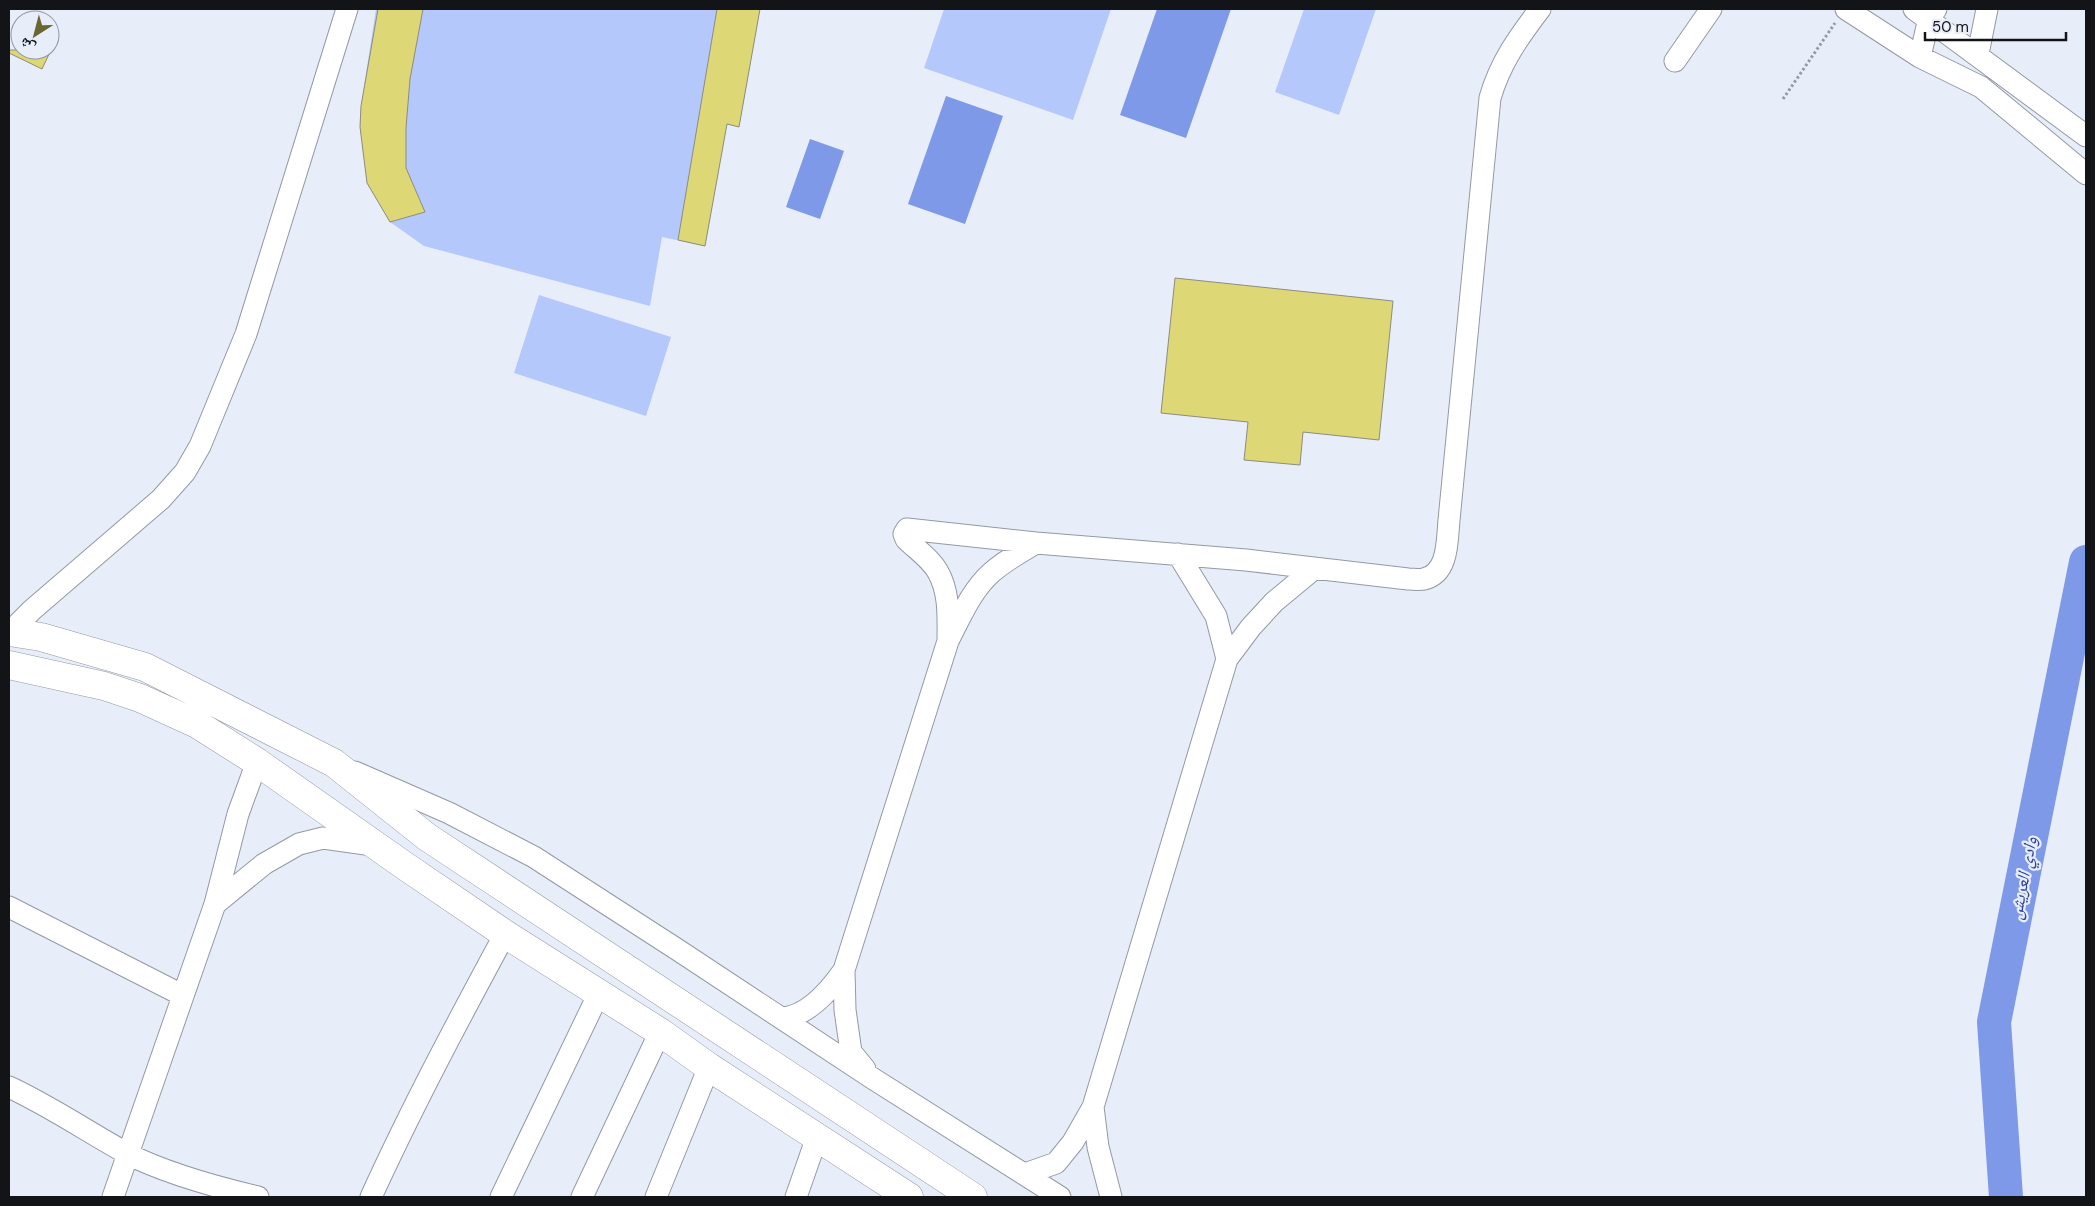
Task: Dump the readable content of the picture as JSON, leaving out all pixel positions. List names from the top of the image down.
{
  "water": ["وادي العريش"],
  "scale_bar": "50 m",
  "north": "bottom left"
}
